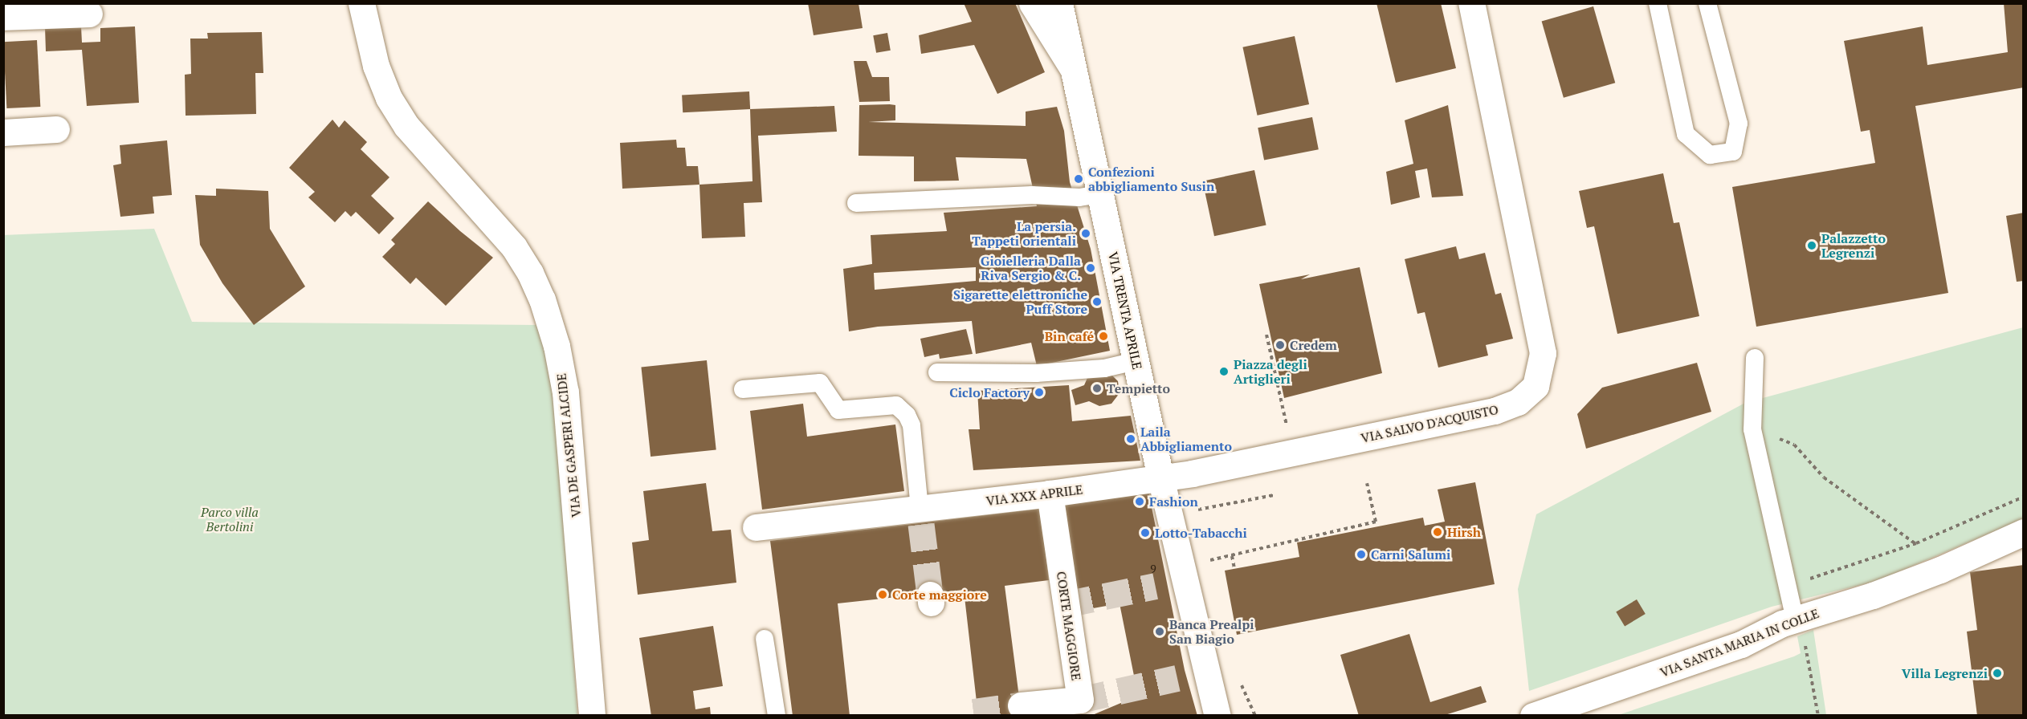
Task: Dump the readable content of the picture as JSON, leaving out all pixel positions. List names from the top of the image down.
{
  "streets": {
    "street": [
      "VIA TRENTA APRILE",
      "VIA SALVO D'ACQUISTO",
      "VIA DE GASPERI ALCIDE",
      "VIA XXX APRILE",
      "CORTE MAGGIORE",
      "VIA SANTA MARIA IN COLLE"
    ]
  },
  "crossings": [
    ["VIA TRENTA APRILE", "VIA SALVO D'ACQUISTO"],
    ["VIA TRENTA APRILE", "VIA XXX APRILE"],
    ["VIA SALVO D'ACQUISTO", "VIA XXX APRILE"],
    ["VIA XXX APRILE", "CORTE MAGGIORE"]
  ],
  "parks": ["Parco villa Bertolini"],
  "places": [
    "Confezioni abbigliamento Susin",
    "La persia. Tappeti orientali",
    "Palazzetto Legrenzi",
    "Gioielleria Dalla Riva Sergio & C.",
    "Sigarette elettroniche Puff Store",
    "Bin café",
    "Credem",
    "Piazza degli Artiglieri",
    "Tempietto",
    "Ciclo Factory",
    "Laila Abbigliamento",
    "Fashion",
    "Hirsh",
    "Lotto-Tabacchi",
    "Carni Salumi",
    "Corte maggiore",
    "Banca Prealpi San Biagio",
    "Villa Legrenzi"
  ],
  "house_numbers": ["9"]
}
